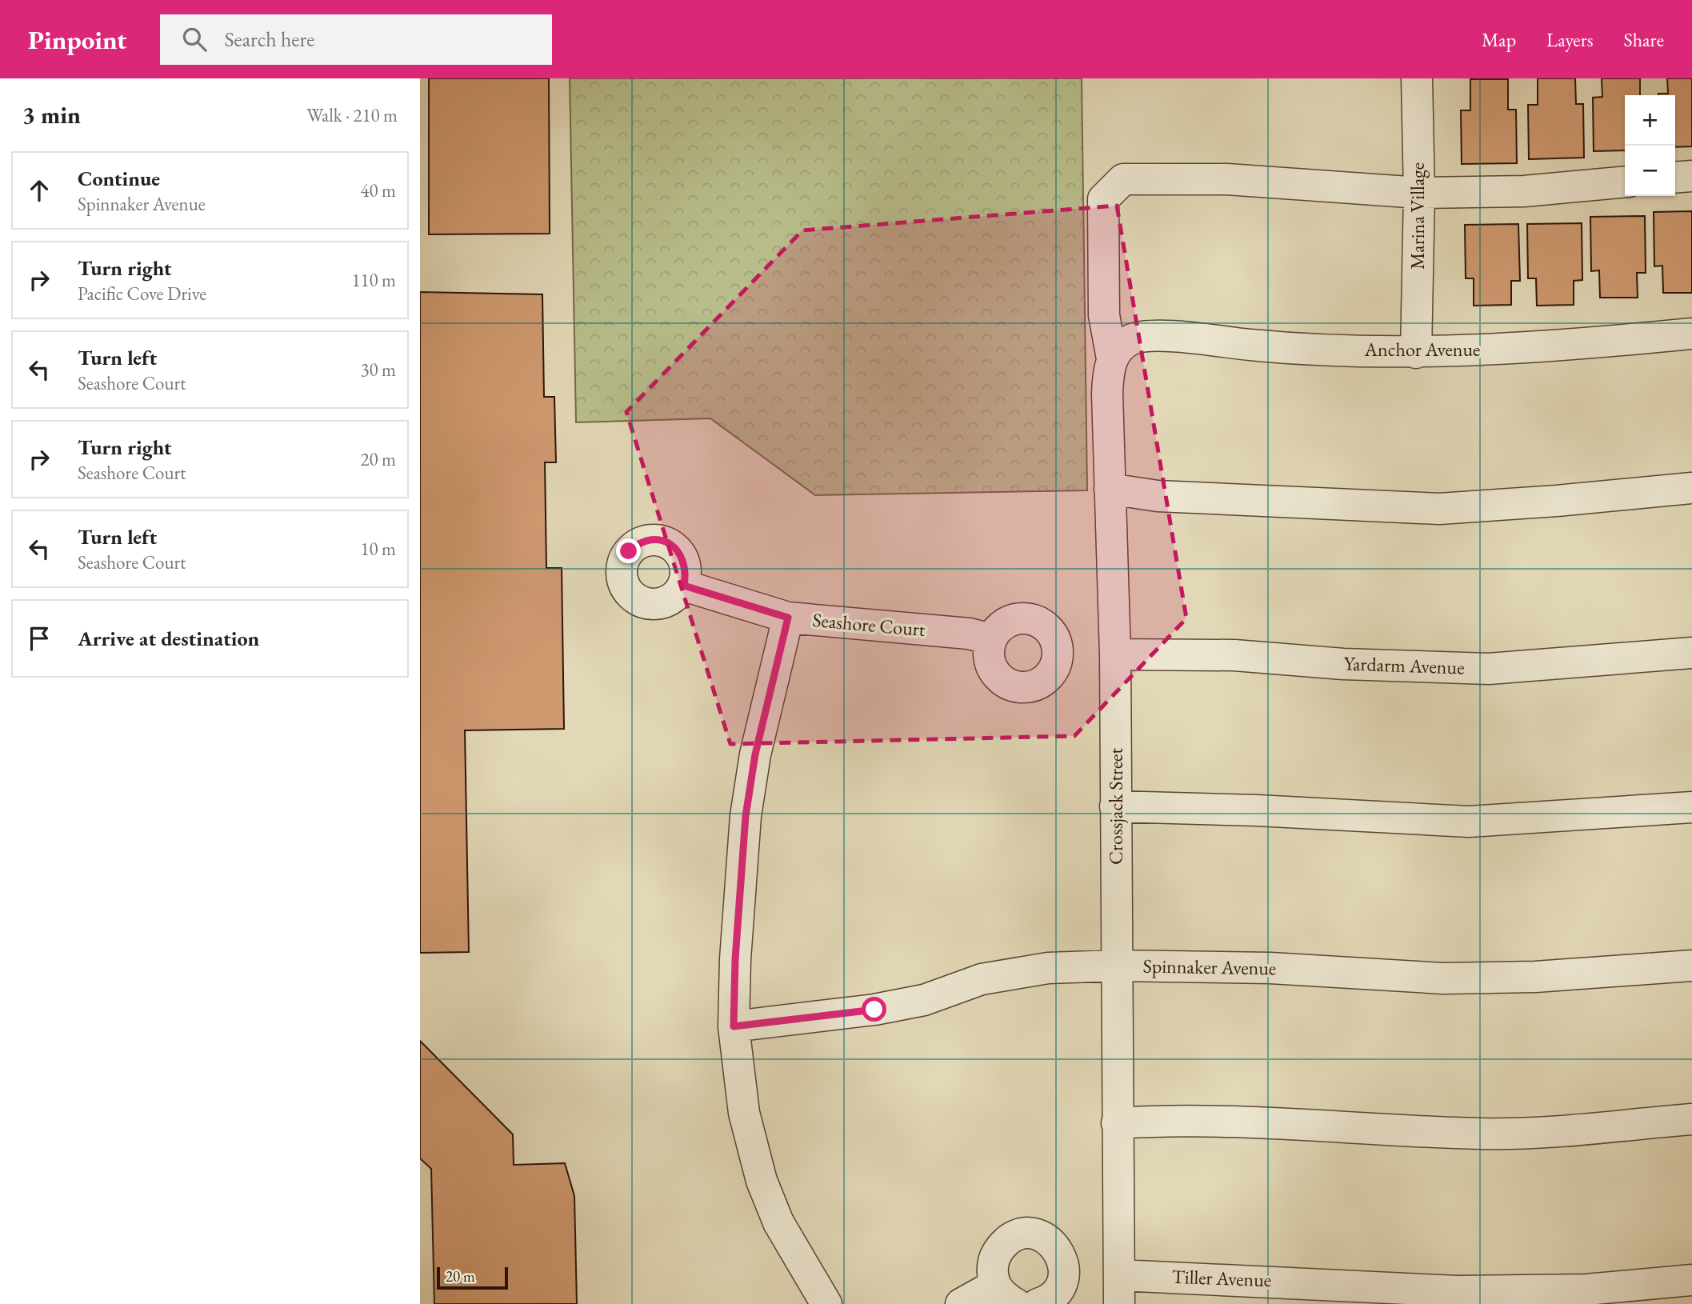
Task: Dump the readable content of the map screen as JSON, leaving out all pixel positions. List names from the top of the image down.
{
  "streets": {
    "street": [
      "Marina Village",
      "Anchor Avenue",
      "Seashore Court",
      "Yardarm Avenue",
      "Crossjack Street",
      "Spinnaker Avenue",
      "Tiller Avenue"
    ]
  },
  "crossings": [
    ["Marina Village", "Anchor Avenue"],
    ["Marina Village", "Crossjack Street"],
    ["Anchor Avenue", "Crossjack Street"],
    ["Yardarm Avenue", "Crossjack Street"],
    ["Crossjack Street", "Spinnaker Avenue"],
    ["Crossjack Street", "Tiller Avenue"]
  ],
  "scale_bar": "20 m",
  "page": {
    "header": "Pinpoint",
    "search": "Search here",
    "nav": ["Map", "Layers", "Share"],
    "heading": ["3 min", "Walk · 210 m"],
    "map_buttons": ["+", "−"],
    "list": [
      ["Continue", "Spinnaker Avenue", "40 m"],
      ["Turn right", "Pacific Cove Drive", "110 m"],
      ["Turn left", "Seashore Court", "30 m"],
      ["Turn right", "Seashore Court", "20 m"],
      ["Turn left", "Seashore Court", "10 m"],
      "Arrive at destination"
    ],
    "scale": "20 m"
  }
}
